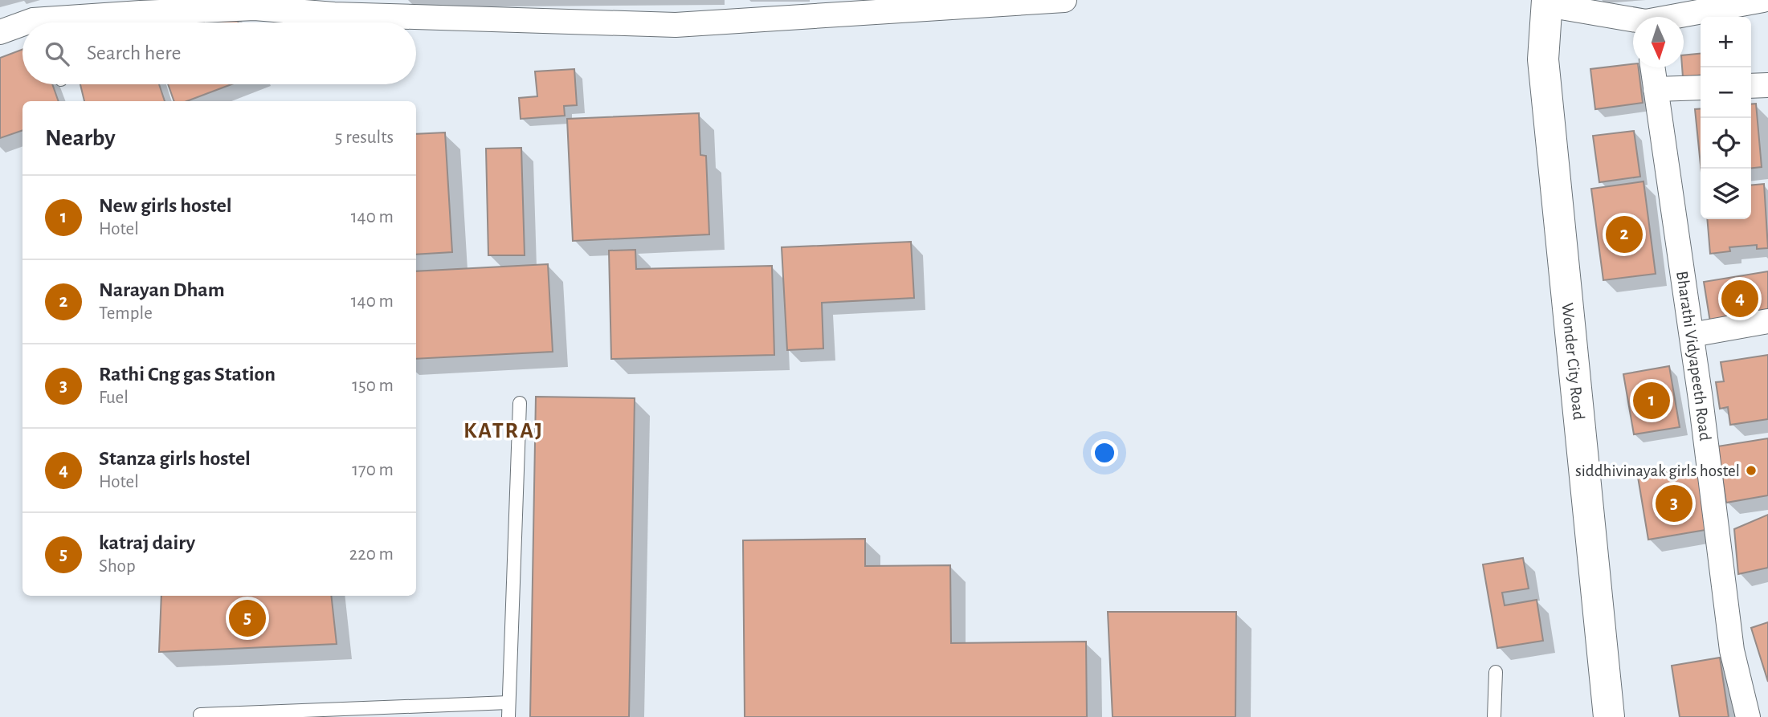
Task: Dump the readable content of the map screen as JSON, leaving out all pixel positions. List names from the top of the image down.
{
  "streets": {
    "street": ["Bharathi Vidyapeeth Road", "Wonder City Road"]
  },
  "districts": ["KATRAJ"],
  "places": ["siddhivinayak girls hostel"],
  "north": "bottom",
  "page": {
    "map_buttons": ["+", "−"],
    "search": "Search here",
    "heading": ["Nearby", "5 results"],
    "list": [
      {
        "mark": "1",
        "name": "New girls hostel",
        "note": "Hotel",
        "value": "140 m"
      },
      {
        "mark": "2",
        "name": "Narayan Dham",
        "note": "Temple",
        "value": "140 m"
      },
      {
        "mark": "3",
        "name": "Rathi Cng gas Station",
        "note": "Fuel",
        "value": "150 m"
      },
      {
        "mark": "4",
        "name": "Stanza girls hostel",
        "note": "Hotel",
        "value": "170 m"
      },
      {
        "mark": "5",
        "name": "katraj dairy",
        "note": "Shop",
        "value": "220 m"
      }
    ],
    "pins": [
      "2",
      "4",
      "1",
      "3",
      "5"
    ]
  }
}
